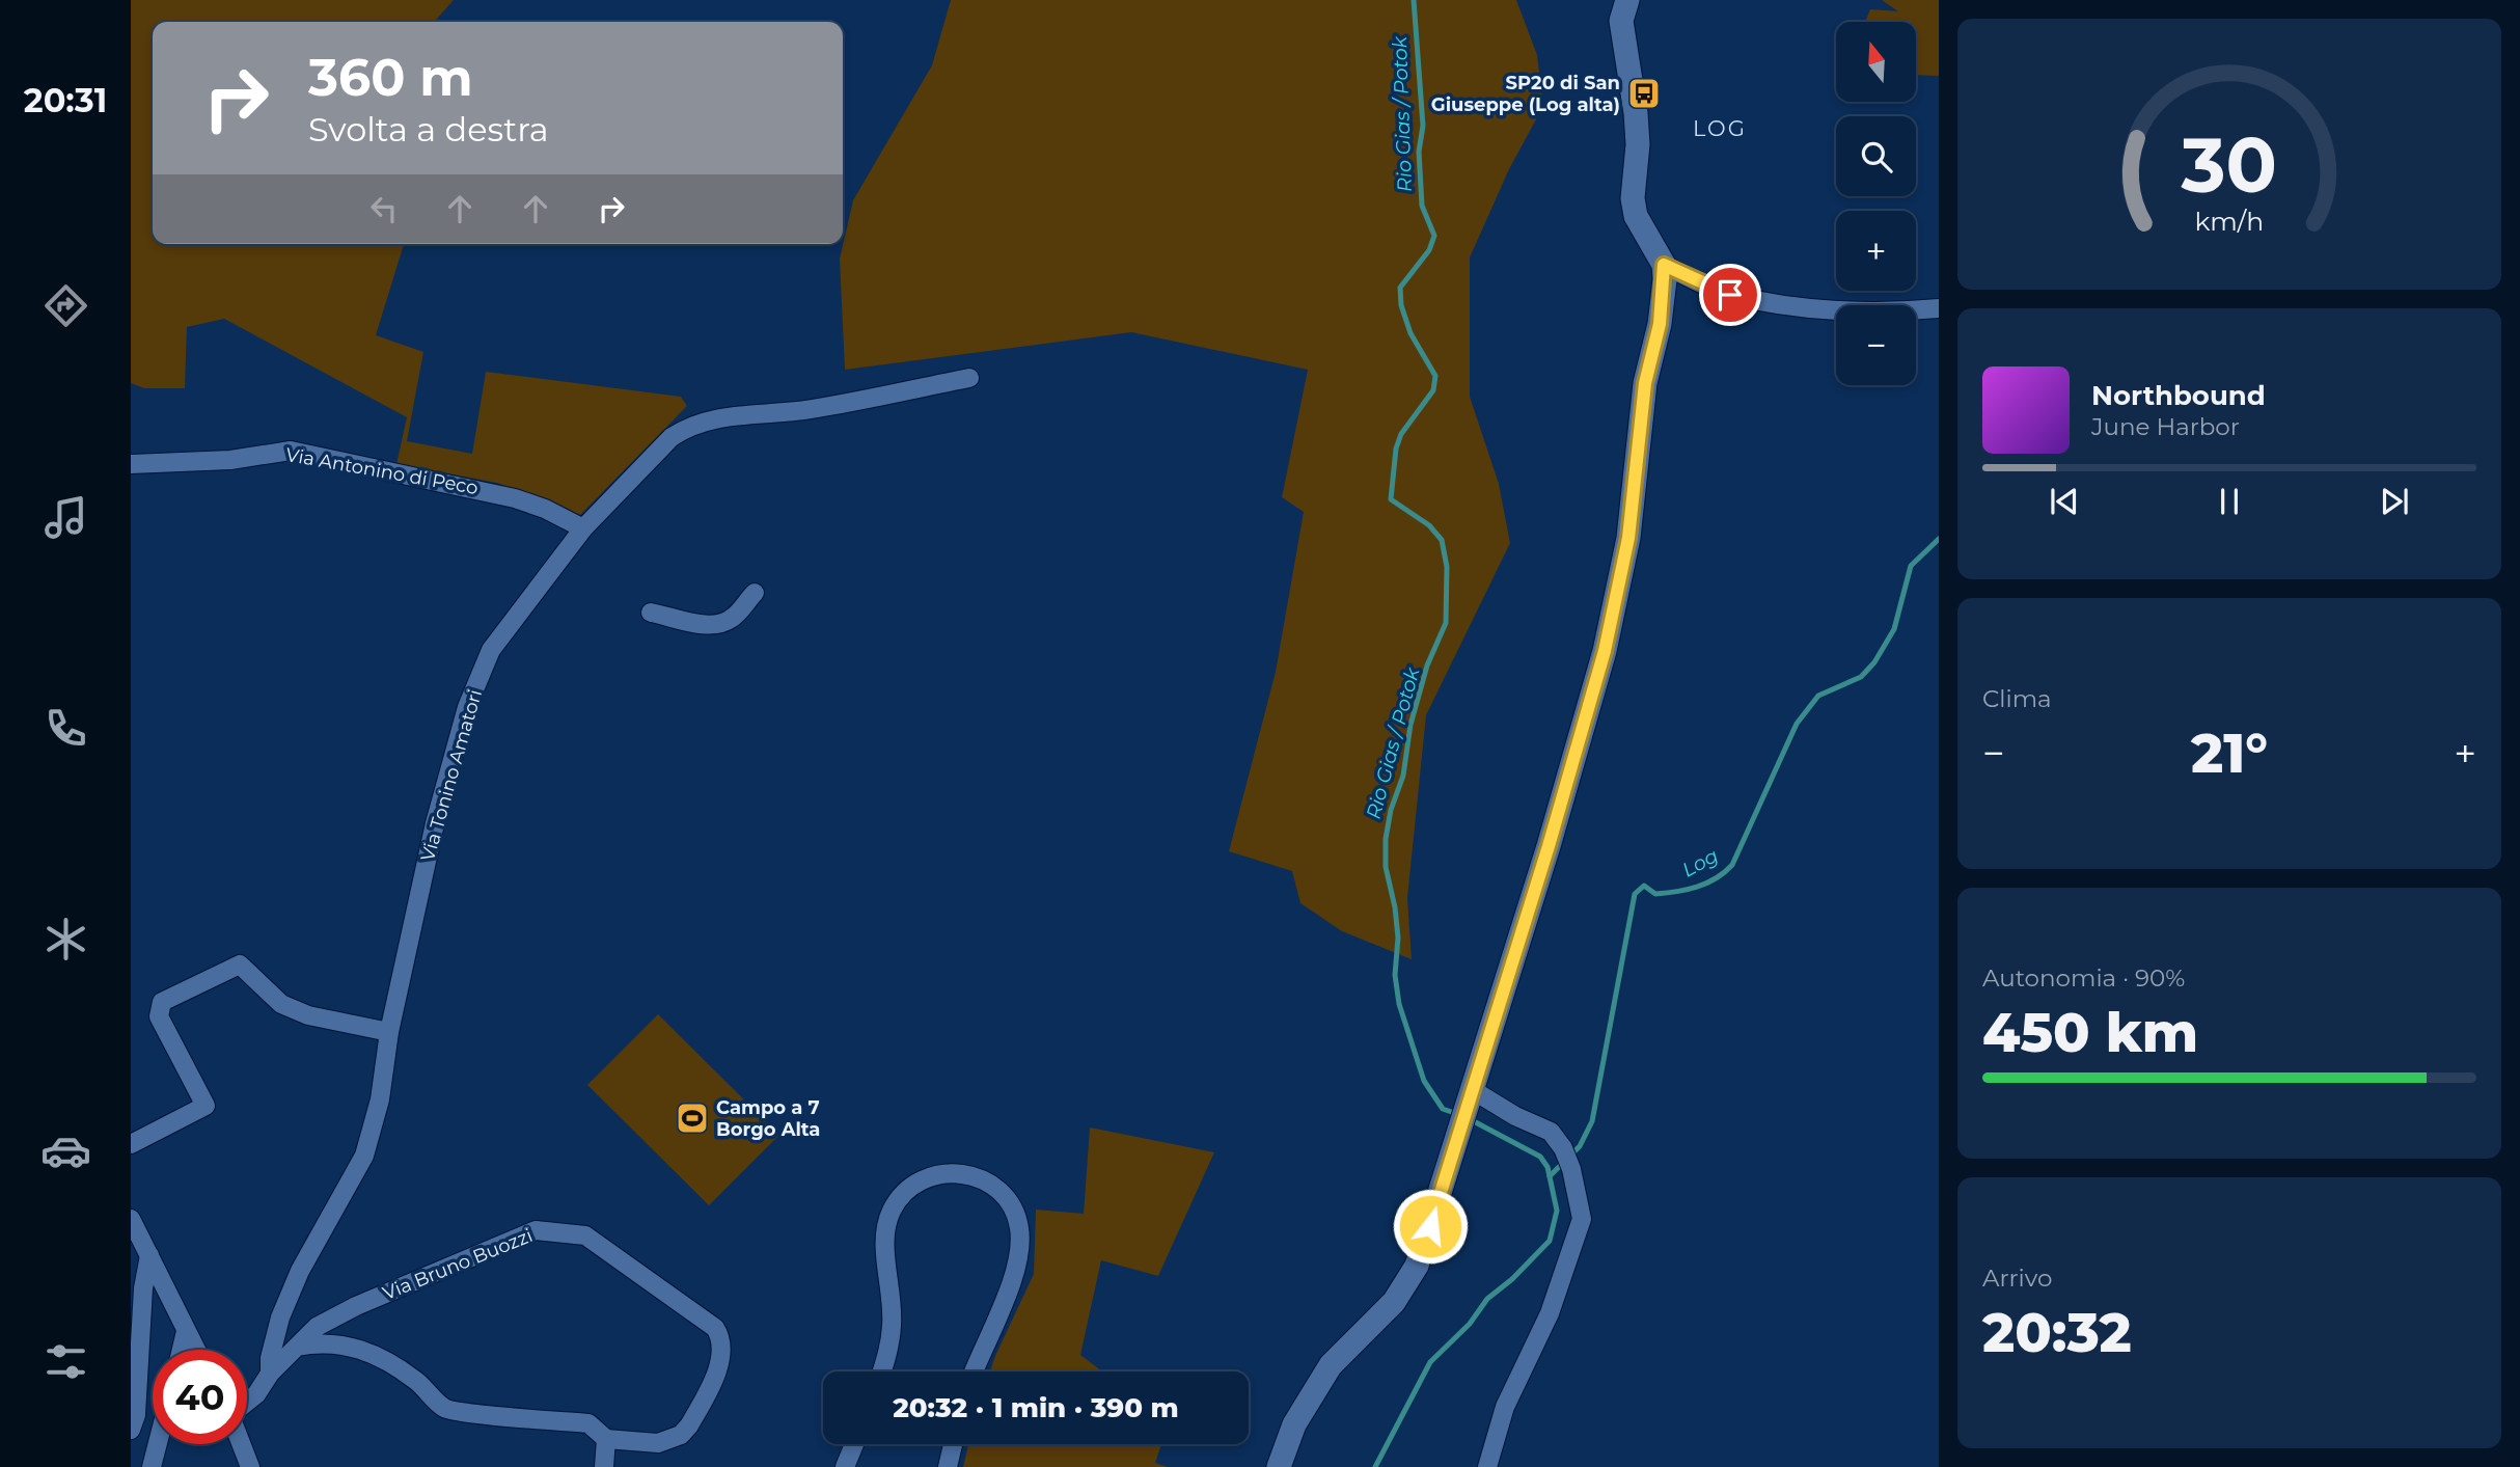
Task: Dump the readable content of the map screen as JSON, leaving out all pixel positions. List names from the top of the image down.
{
  "streets": {
    "street": ["Via Antonino di Peco", "Via Tonino Amatori", "Via Bruno Buozzi"]
  },
  "crossings": [
    ["Via Antonino di Peco", "Via Tonino Amatori"],
    ["Via Tonino Amatori", "Via Bruno Buozzi"]
  ],
  "districts": ["LOG"],
  "water": ["Rio Gias / Potok", "Log"],
  "places": {
    "bus stop": ["SP20 di San Giuseppe (Log alta)"],
    "sports": ["Campo a 7 Borgo Alta"]
  },
  "north": "top",
  "page": {
    "tabs": "20:31",
    "map_buttons": ["+", "−"],
    "turn": ["360 m", "Svolta a destra"],
    "song": ["Northbound", "June Harbor"],
    "tile": [
      "Clima",
      ["Autonomia · 90%", "450 km"],
      ["Arrivo", "20:32"]
    ],
    "heat": ["−", "21°", "+"],
    "limit": "40",
    "trip": "20:32 · 1 min · 390 m",
    "gauge": ["30", "km/h"]
  }
}
